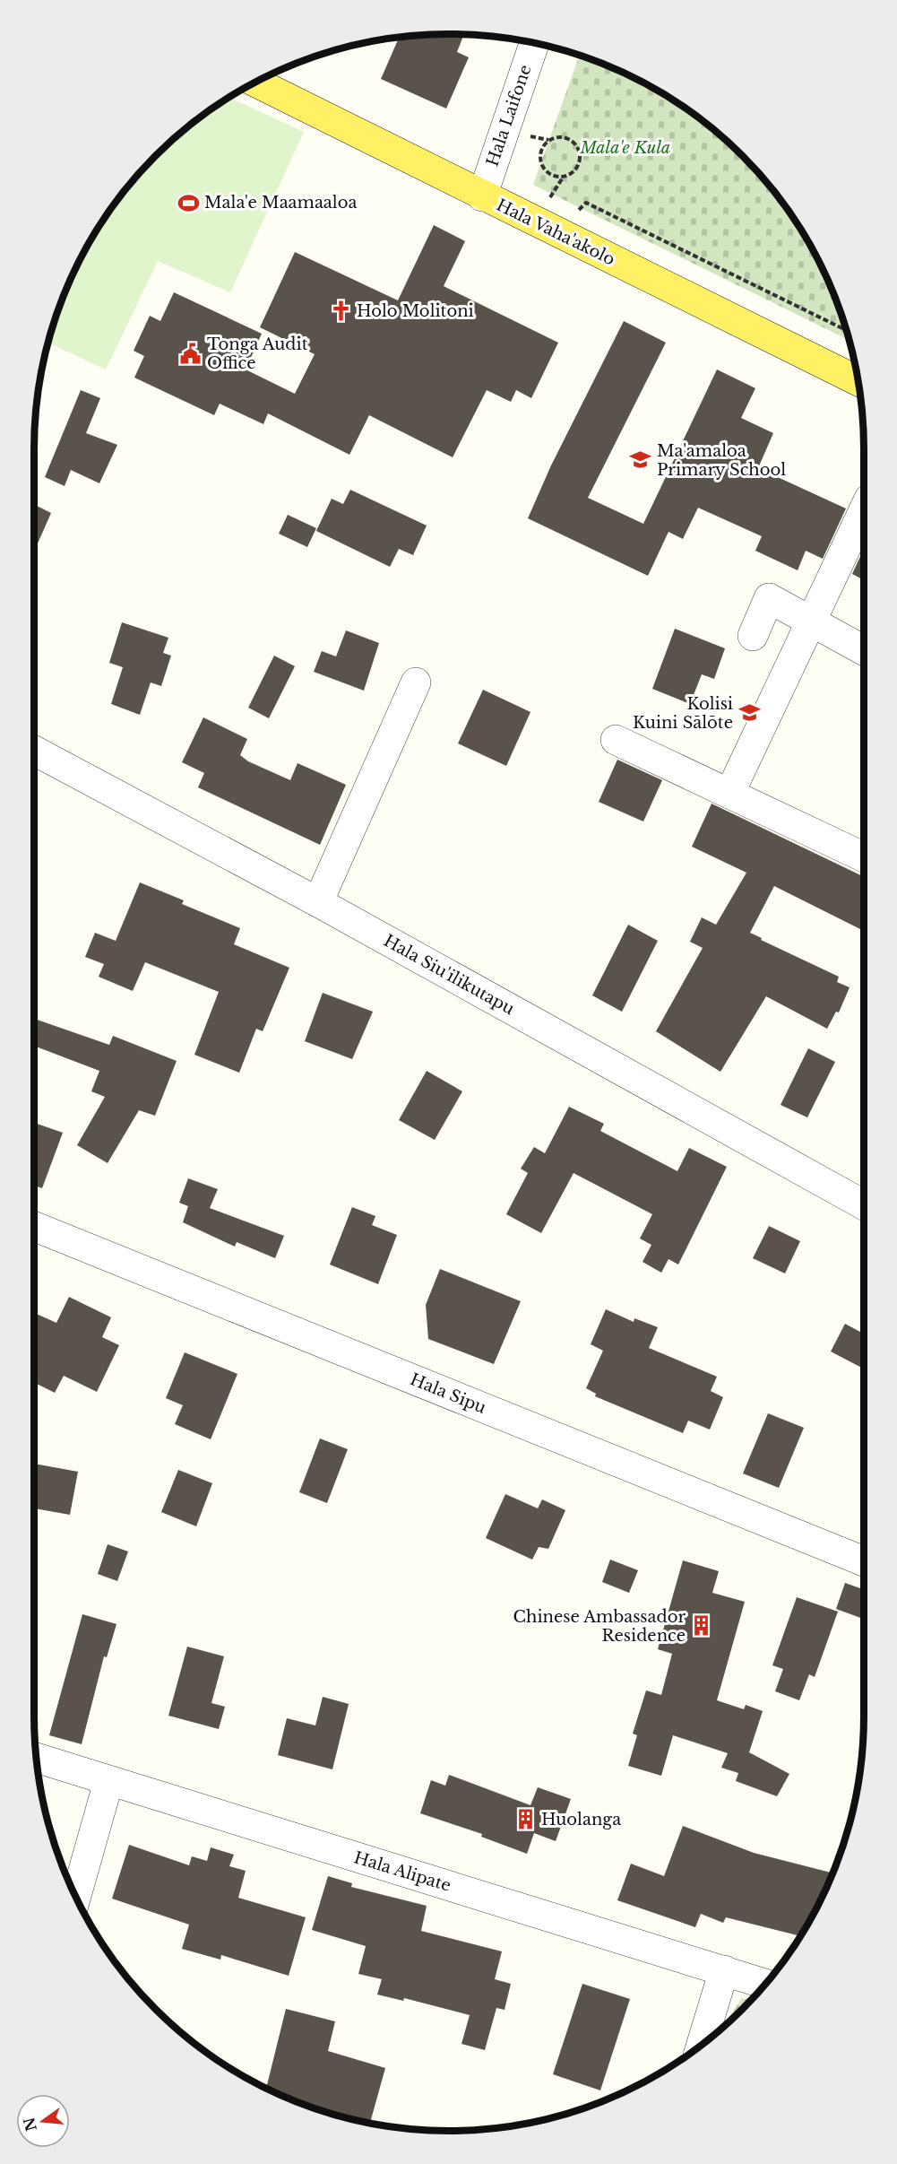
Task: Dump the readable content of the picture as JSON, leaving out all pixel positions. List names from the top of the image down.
{
  "streets": {
    "main road": ["Hala Vaha'akolo"],
    "street": [
      "Hala Laifone",
      "Hala Siu'ilikutapu",
      "Hala Sipu",
      "Hala Alipate"
    ]
  },
  "crossings": [
    ["Hala Laifone", "Hala Vaha'akolo"]
  ],
  "parks": ["Mala'e Kula"],
  "places": {
    "sports": ["Mala'e Maamaaloa"],
    "church": ["Holo Molitoni"],
    "public building": ["Tonga Audit Office"],
    "school or university": ["Ma'amaloa Primary School", "Kolisi Kuini Sālōte"],
    "building": ["Chinese Ambassador Residence", "Huolanga"]
  },
  "north": "left"
}
